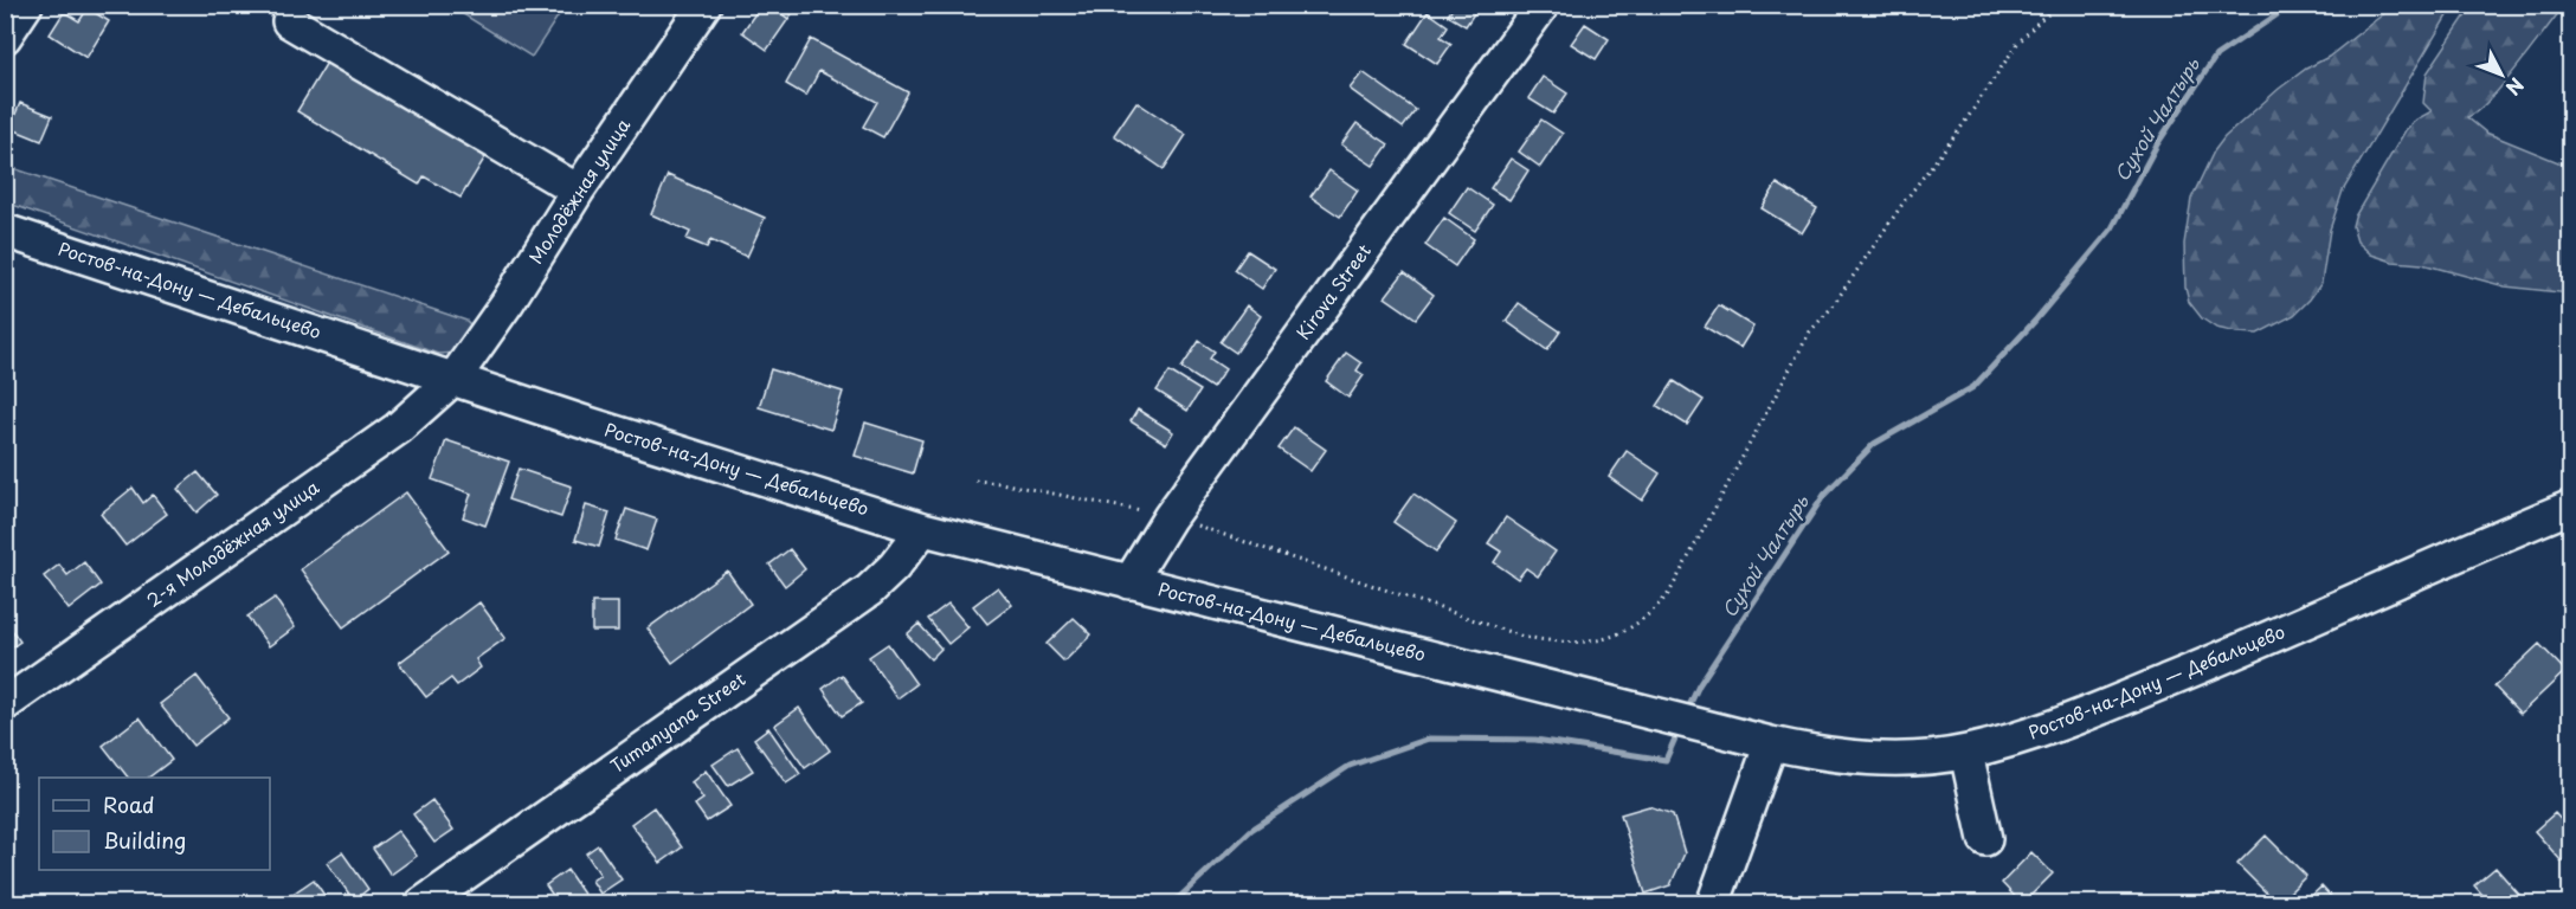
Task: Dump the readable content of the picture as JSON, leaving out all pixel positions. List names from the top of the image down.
{
  "streets": {
    "street": [
      "Молодёжная улица",
      "Ростов-на-Дону — Дебальцево",
      "Kirova Street",
      "2-я Молодёжная улица",
      "Tumanyana Street"
    ]
  },
  "crossings": [
    ["Молодёжная улица", "Ростов-на-Дону — Дебальцево"],
    ["Молодёжная улица", "2-я Молодёжная улица"],
    ["Ростов-на-Дону — Дебальцево", "Kirova Street"],
    ["Ростов-на-Дону — Дебальцево", "2-я Молодёжная улица"],
    ["Ростов-на-Дону — Дебальцево", "Tumanyana Street"]
  ],
  "water": ["Сухой Чалтырь"],
  "legend": ["Road", "Building"],
  "north": "bottom right"
}
